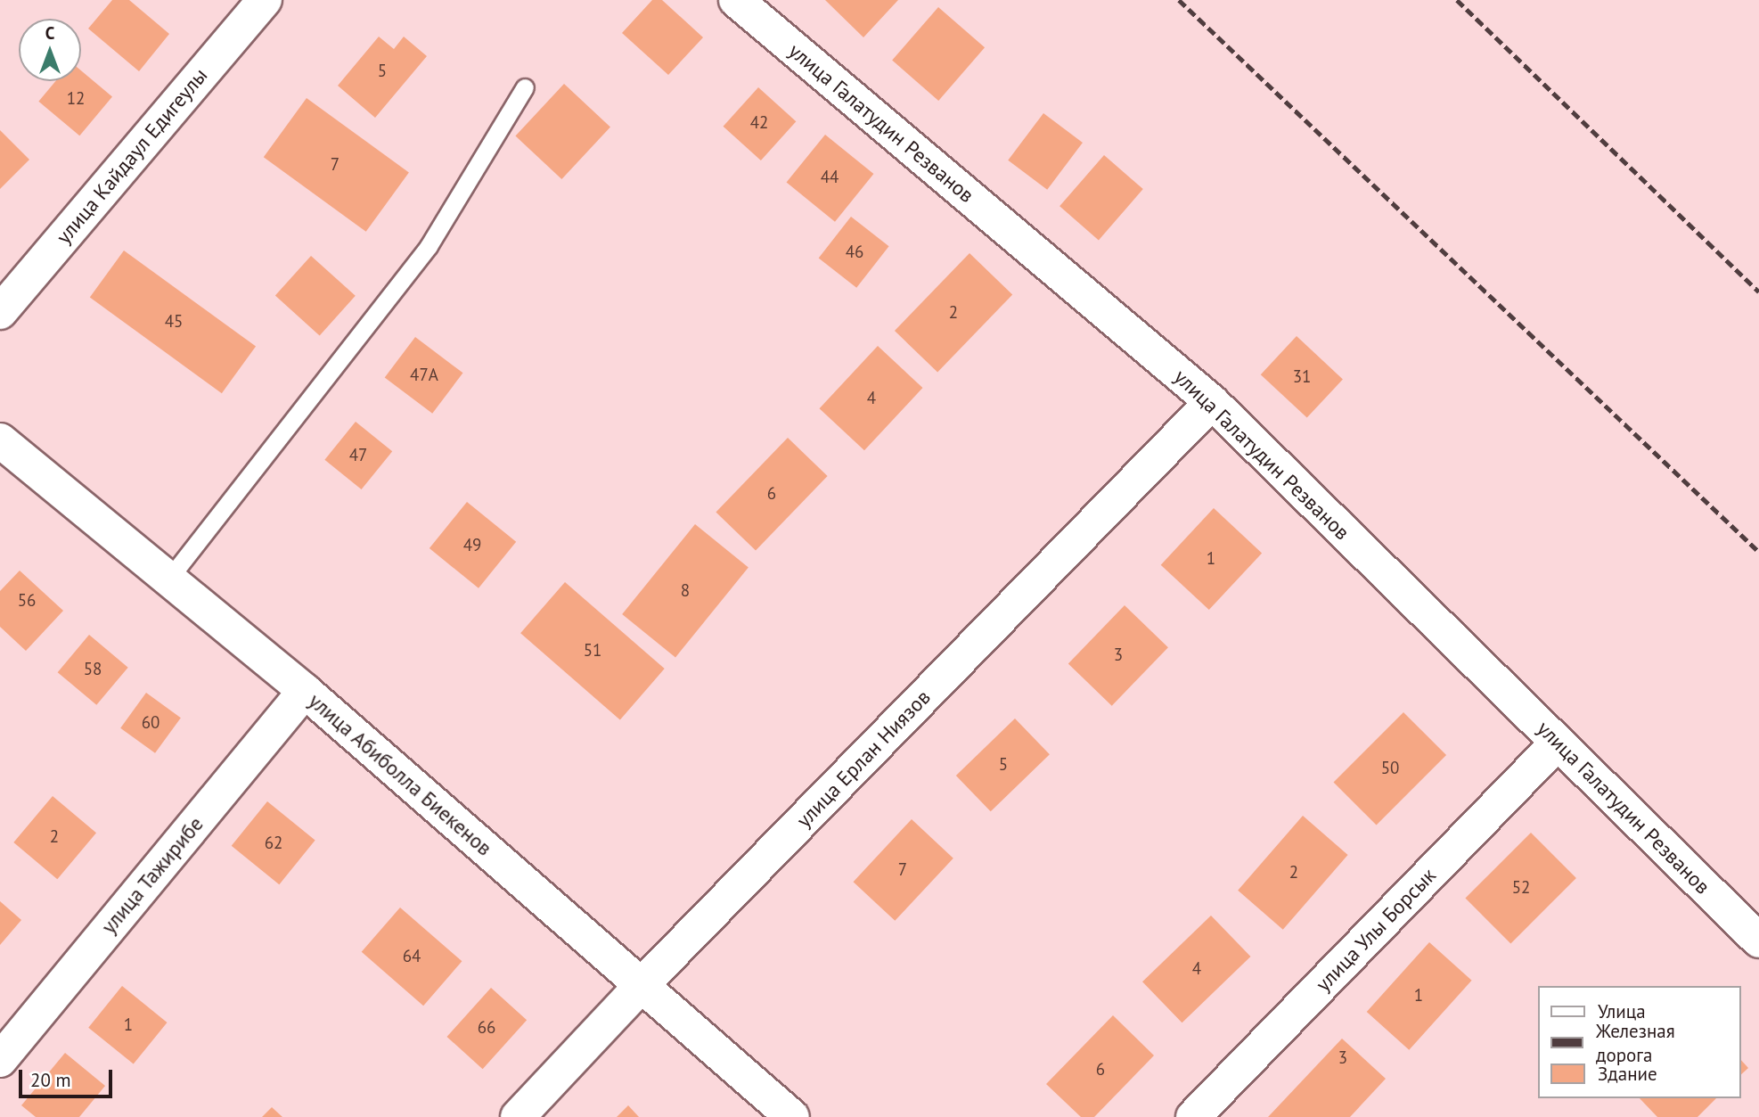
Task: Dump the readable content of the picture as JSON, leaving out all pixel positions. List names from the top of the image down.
{
  "streets": {
    "street": [
      "улица Галатудин Резванов",
      "улица Кайдаул Едигеулы",
      "улица Ерлан Ниязов",
      "улица Абиболла Биекенов",
      "улица Тажирибе",
      "улица Улы Борсык"
    ]
  },
  "crossings": [
    ["улица Галатудин Резванов", "улица Ерлан Ниязов"],
    ["улица Галатудин Резванов", "улица Улы Борсык"],
    ["улица Ерлан Ниязов", "улица Абиболла Биекенов"],
    ["улица Абиболла Биекенов", "улица Тажирибе"]
  ],
  "house_numbers": [
    "5",
    "12",
    "42",
    "7",
    "44",
    "46",
    "2",
    "45",
    "47А",
    "31",
    "4",
    "47",
    "6",
    "49",
    "1",
    "8",
    "56",
    "51",
    "3",
    "58",
    "60",
    "5",
    "50",
    "2",
    "62",
    "7",
    "2",
    "52",
    "64",
    "4",
    "1",
    "1",
    "66",
    "3",
    "6"
  ],
  "legend": ["Улица", "Железная дорога", "Здание"],
  "scale_bar": "20 m",
  "north": "top"
}
